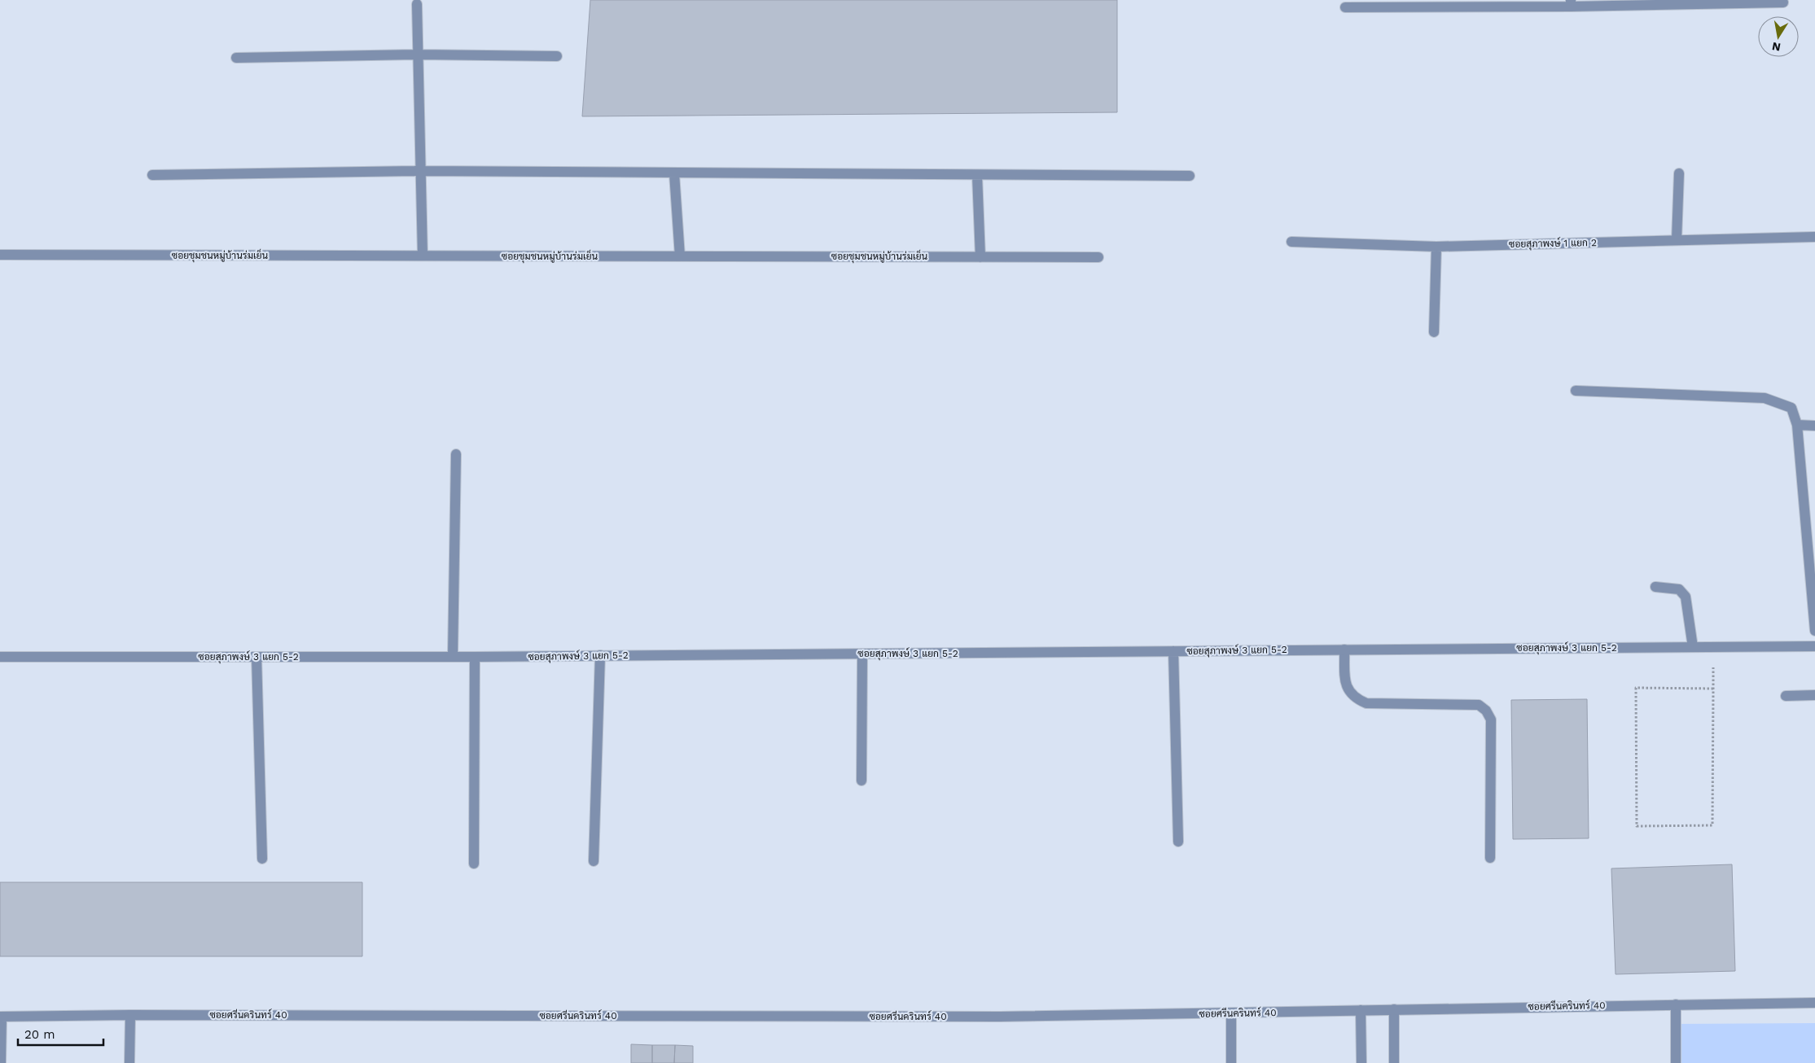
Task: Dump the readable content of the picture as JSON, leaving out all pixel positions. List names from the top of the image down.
{
  "streets": {
    "street": [
      "ซอยสุภาพงษ์ 1 แยก 2",
      "ซอยชุมชนหมู่บ้านร่มเย็น",
      "ซอยสุภาพงษ์ 3 แยก 5-2",
      "ซอยศรีนครินทร์ 40"
    ]
  },
  "scale_bar": "20 m",
  "north": "bottom"
}
